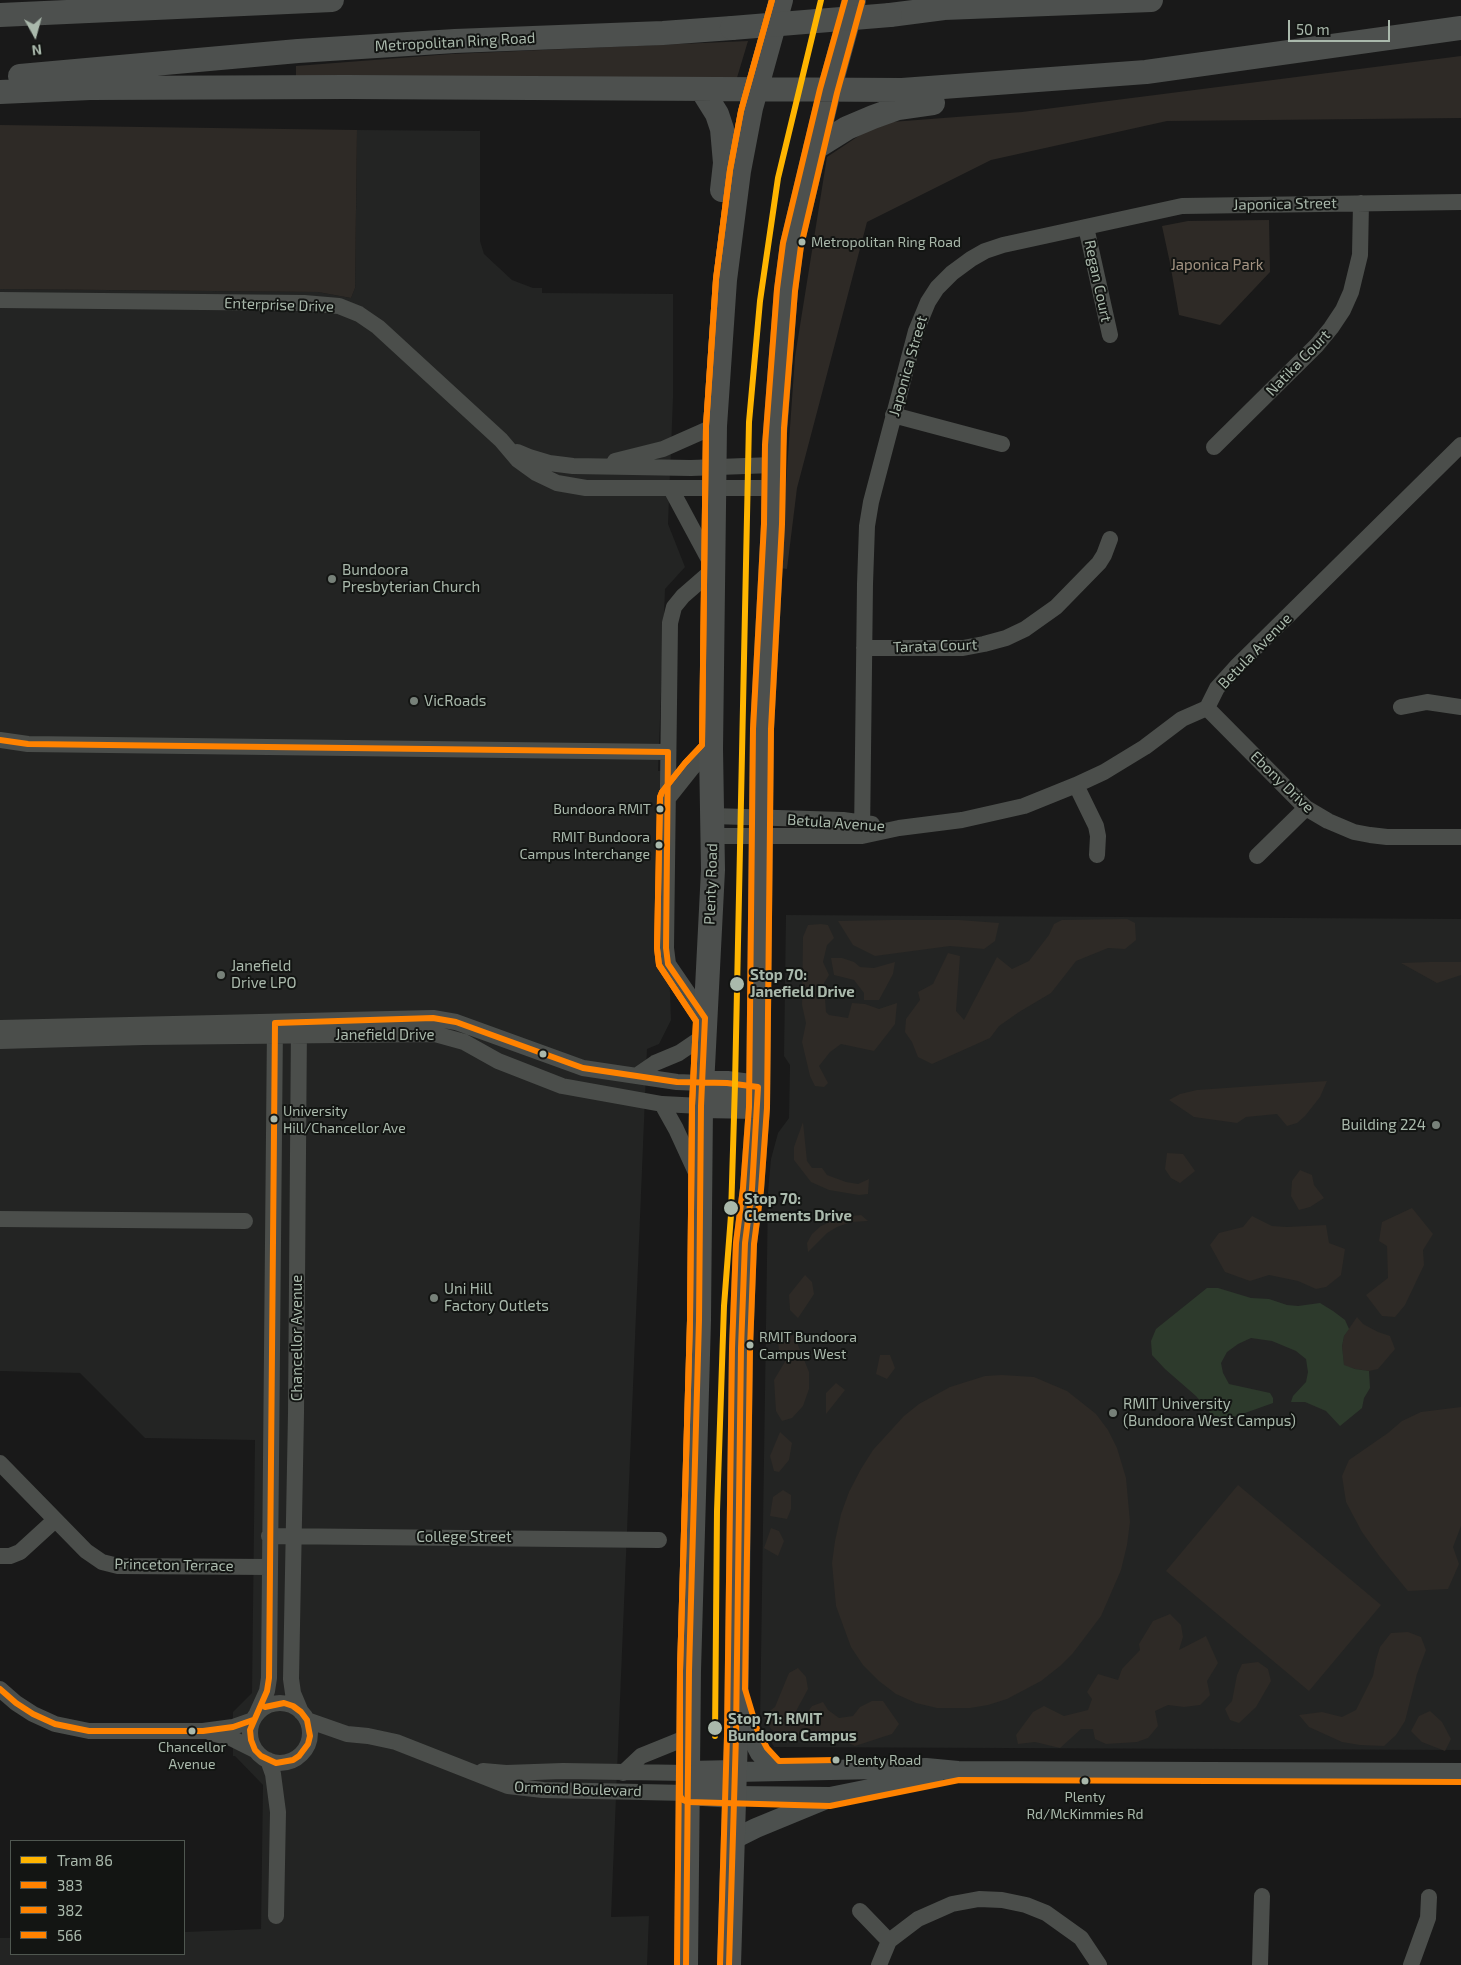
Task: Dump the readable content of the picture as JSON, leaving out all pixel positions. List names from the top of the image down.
{
  "streets": {
    "highway": ["Metropolitan Ring Road", "Plenty Road", "Janefield Drive"],
    "street": [
      "Japonica Street",
      "Regan Court",
      "Enterprise Drive",
      "Natika Court",
      "Tarata Court",
      "Betula Avenue",
      "Ebony Drive",
      "Chancellor Avenue",
      "College Street",
      "Princeton Terrace",
      "Ormond Boulevard"
    ]
  },
  "crossings": [
    ["Japonica Street", "Regan Court"],
    ["Japonica Street", "Natika Court"],
    ["Japonica Street", "Tarata Court"],
    ["Japonica Street", "Betula Avenue"],
    ["Enterprise Drive", "Plenty Road"],
    ["Betula Avenue", "Ebony Drive"],
    ["Betula Avenue", "Plenty Road"],
    ["Plenty Road", "Janefield Drive"],
    ["Plenty Road", "Ormond Boulevard"],
    ["Janefield Drive", "Chancellor Avenue"],
    ["Chancellor Avenue", "College Street"],
    ["Chancellor Avenue", "Princeton Terrace"],
    ["Chancellor Avenue", "Ormond Boulevard"]
  ],
  "parks": ["Japonica Park"],
  "places": [
    "Metropolitan Ring Road",
    "Bundoora Presbyterian Church",
    "VicRoads",
    "Bundoora RMIT",
    "RMIT Bundoora Campus Interchange",
    "Janefield Drive LPO",
    "Stop 70: Janefield Drive",
    "University Hill/Chancellor Ave",
    "Building 224",
    "Stop 70: Clements Drive",
    "Uni Hill Factory Outlets",
    "RMIT Bundoora Campus West",
    "RMIT University (Bundoora West Campus)",
    "Stop 71: RMIT Bundoora Campus",
    "Chancellor Avenue",
    "Plenty Road",
    "Plenty Rd/McKimmies Rd"
  ],
  "lines": [
    "tram line 86",
    "transit line 382",
    "transit line 566",
    "transit line 383"
  ],
  "legend": [
    "Tram 86",
    "383",
    "382",
    "566"
  ],
  "scale_bar": "50 m",
  "north": "bottom"
}
